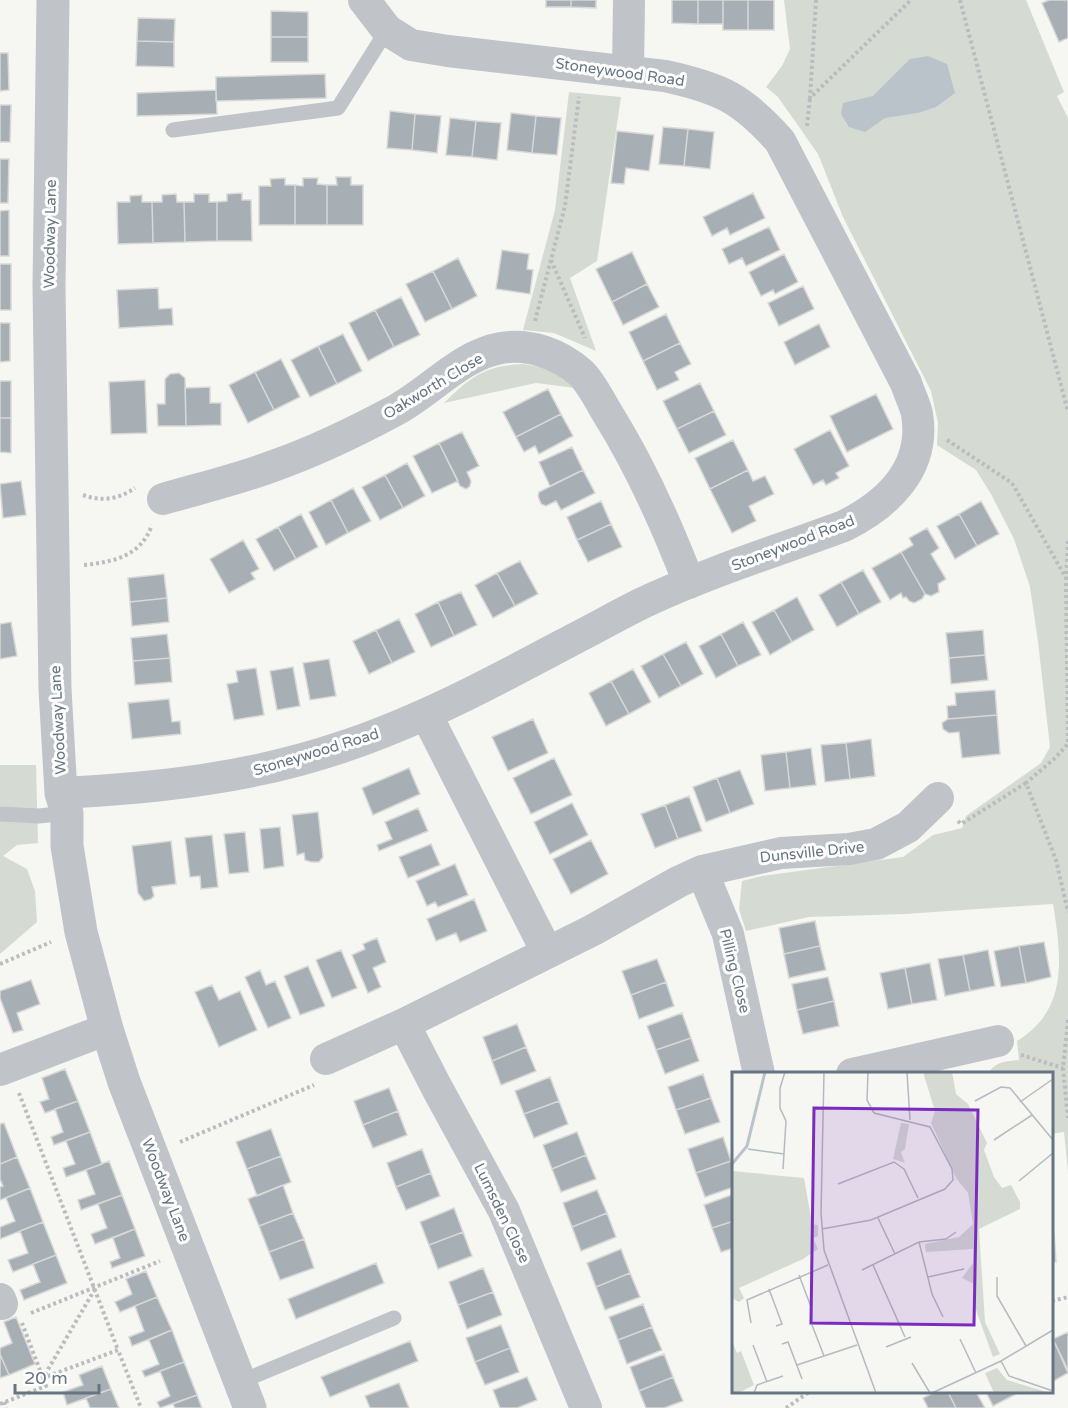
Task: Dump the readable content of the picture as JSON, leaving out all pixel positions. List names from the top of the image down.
{
  "streets": {
    "street": [
      "Stoneywood Road",
      "Woodway Lane",
      "Oakworth Close",
      "Dunsville Drive",
      "Pilling Close",
      "Lumsden Close"
    ]
  },
  "crossings": [
    ["Stoneywood Road", "Woodway Lane"],
    ["Stoneywood Road", "Oakworth Close"],
    ["Dunsville Drive", "Pilling Close"],
    ["Dunsville Drive", "Lumsden Close"]
  ],
  "scale_bar": "20 m"
}
